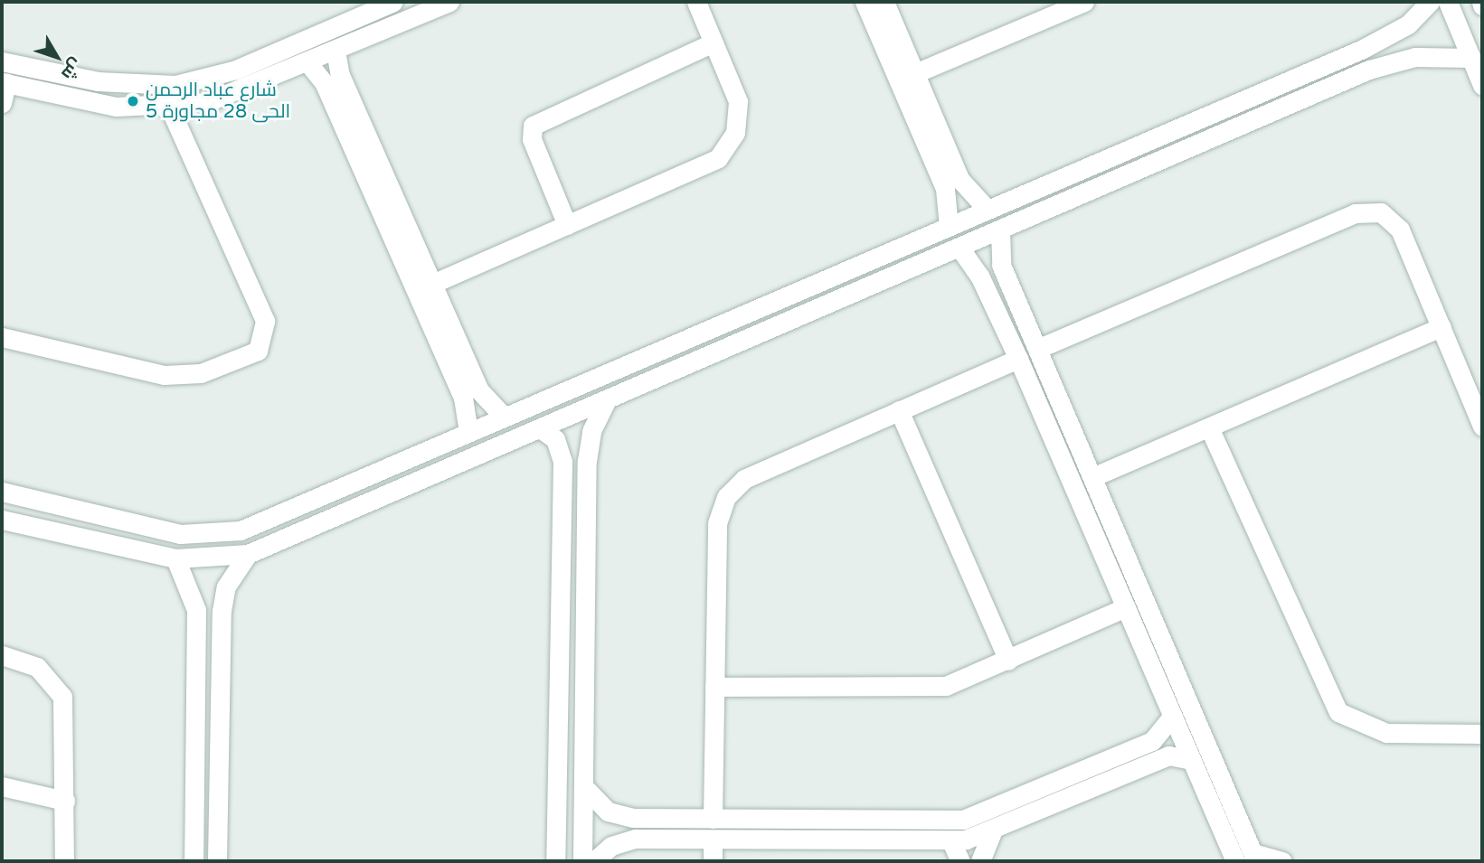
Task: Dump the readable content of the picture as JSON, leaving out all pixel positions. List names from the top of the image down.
{
  "places": ["شارع عباد الرحمن الحى 28 مجاورة 5"],
  "north": "bottom right"
}
